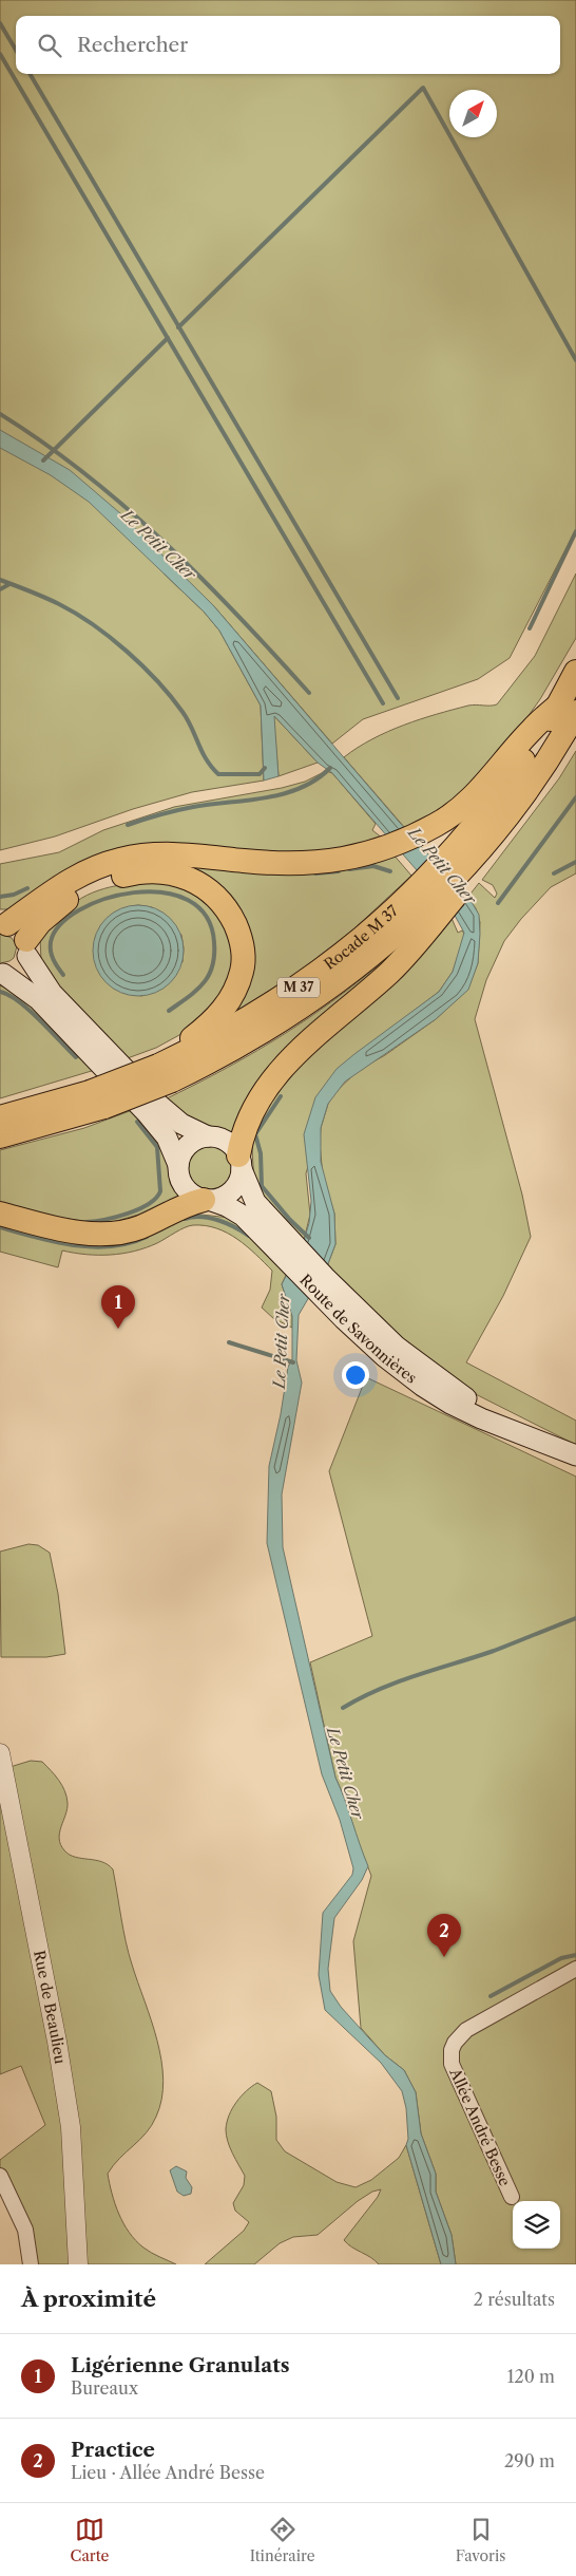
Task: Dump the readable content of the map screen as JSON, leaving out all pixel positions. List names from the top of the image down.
{
  "streets": {
    "highway": ["Rocade M 37", "M 37"],
    "main road": ["Route de Savonnières"],
    "street": ["Rue de Beaulieu", "Allée André Besse"]
  },
  "water": ["Le Petit Cher"],
  "north": "top right",
  "page": {
    "search": "Rechercher",
    "pins": ["1", "2"],
    "heading": ["À proximité", "2 résultats"],
    "list": [
      {
        "mark": "1",
        "name": "Ligérienne Granulats",
        "note": "Bureaux",
        "value": "120 m"
      },
      {
        "mark": "2",
        "name": "Practice",
        "note": "Lieu · Allée André Besse",
        "value": "290 m"
      }
    ],
    "nav": ["Carte", "Itinéraire", "Favoris"]
  }
}
